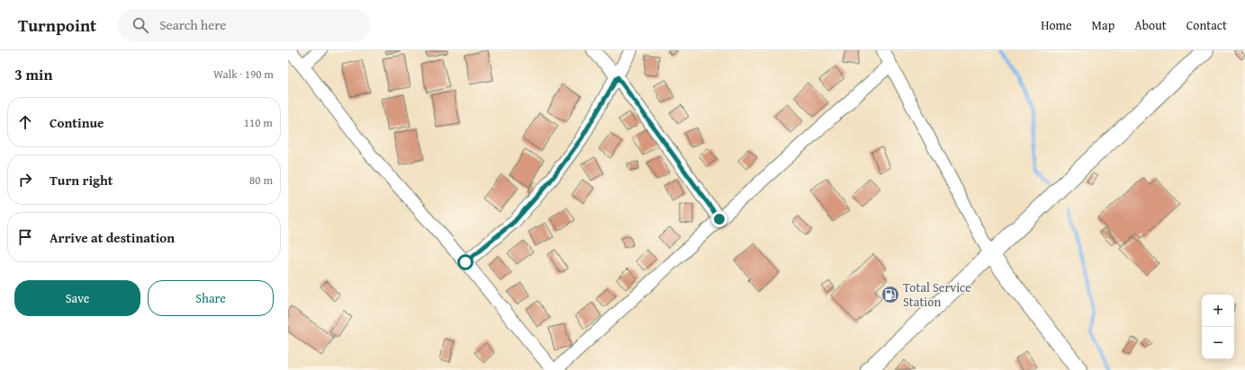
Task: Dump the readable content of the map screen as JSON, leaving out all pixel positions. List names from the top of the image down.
{
  "places": {
    "fuel station": ["Total Service Station"]
  },
  "page": {
    "header": "Turnpoint",
    "search": "Search here",
    "nav": [
      "Home",
      "Map",
      "About",
      "Contact"
    ],
    "heading": ["3 min", "Walk · 190 m"],
    "list": [
      ["Continue", "110 m"],
      ["Turn right", "80 m"],
      "Arrive at destination"
    ],
    "buttons": ["Save", "Share"],
    "map_buttons": ["+", "−"]
  }
}
